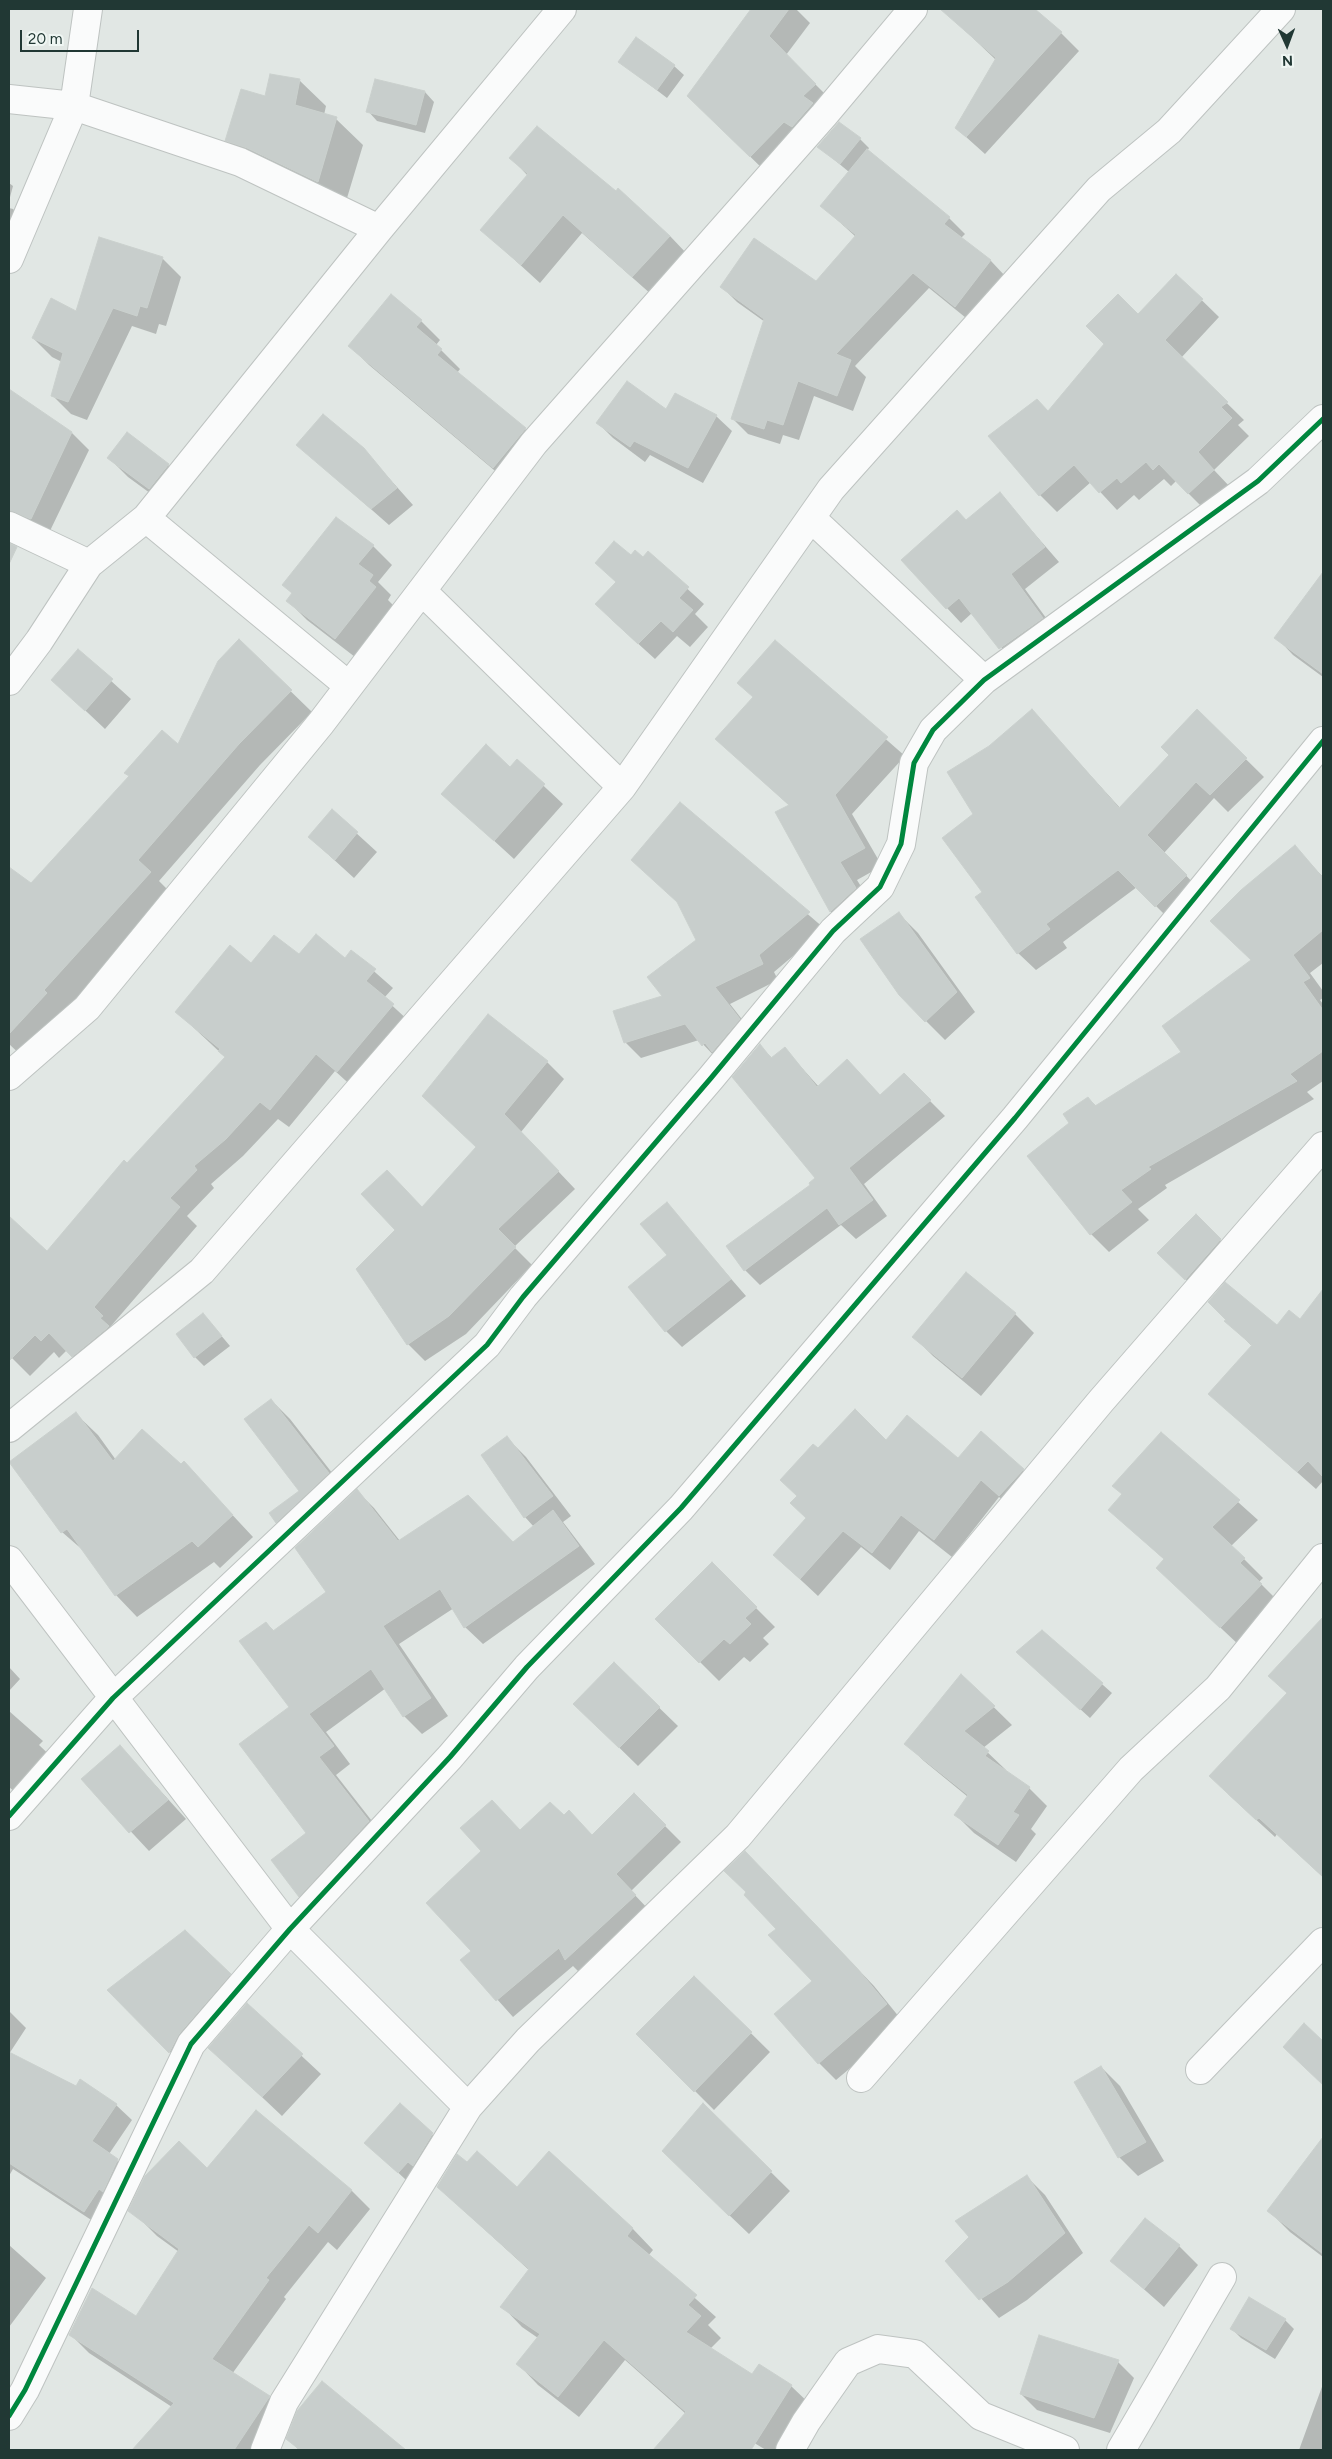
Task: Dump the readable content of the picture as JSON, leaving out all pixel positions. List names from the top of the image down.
{
  "scale_bar": "20 m",
  "north": "bottom"
}
